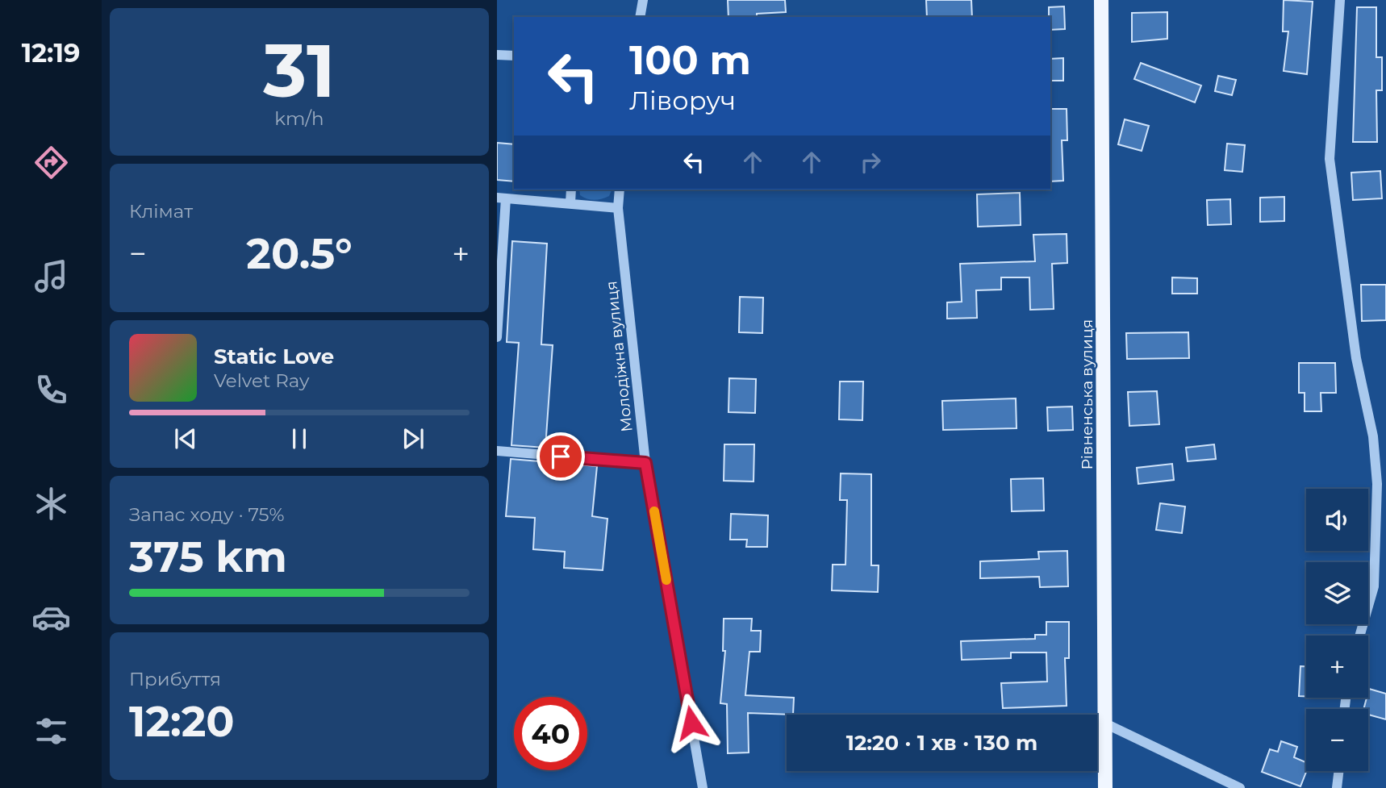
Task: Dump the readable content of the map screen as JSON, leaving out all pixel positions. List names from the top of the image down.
{
  "streets": {
    "main road": ["Рівненська вулиця"],
    "street": ["Молодіжна вулиця"]
  },
  "page": {
    "tabs": "12:19",
    "tile": [
      ["31", "km/h"],
      "Клімат",
      ["Запас ходу · 75%", "375 km"],
      ["Прибуття", "12:20"]
    ],
    "turn": ["100 m", "Ліворуч"],
    "heat": ["−", "20.5°", "+"],
    "song": ["Static Love", "Velvet Ray"],
    "map_buttons": ["+", "−"],
    "limit": "40",
    "trip": "12:20 · 1 хв · 130 m"
  }
}
